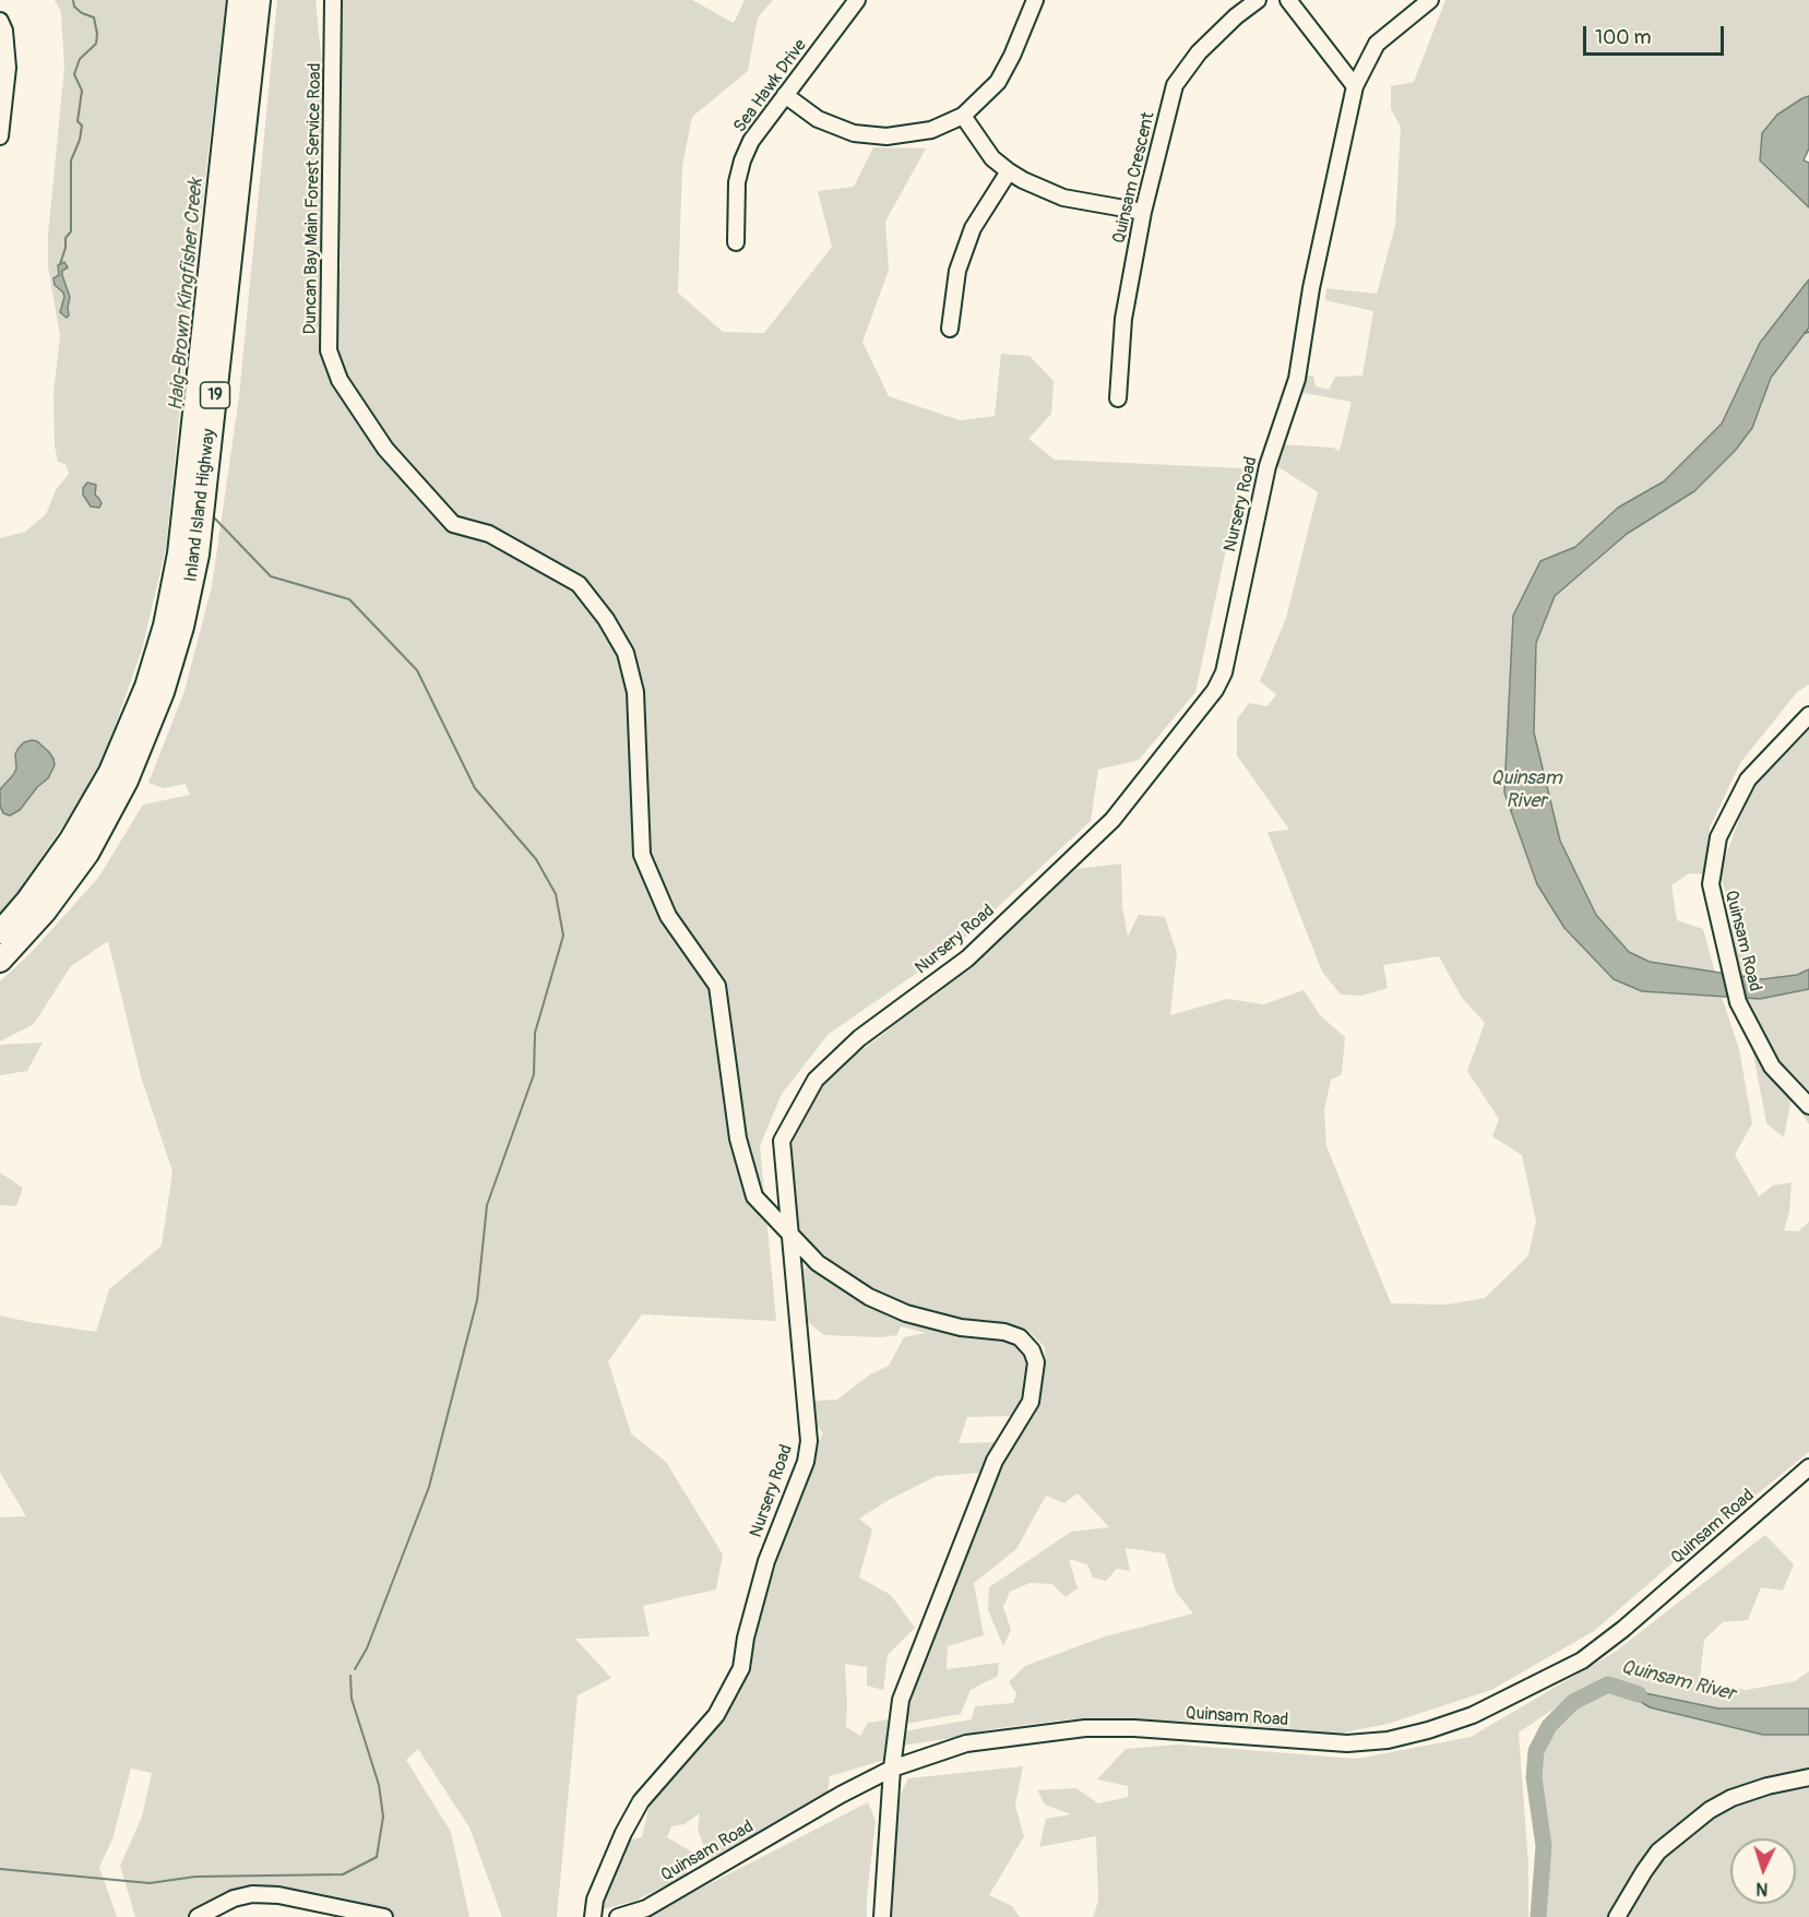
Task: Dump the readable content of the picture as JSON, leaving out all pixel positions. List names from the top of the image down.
{
  "streets": {
    "highway": ["19", "Inland Island Highway"],
    "street": [
      "Sea Hawk Drive",
      "Quinsam Crescent",
      "Duncan Bay Main Forest Service Road",
      "Nursery Road",
      "Quinsam Road"
    ]
  },
  "crossings": [
    ["Duncan Bay Main Forest Service Road", "Nursery Road"],
    ["Duncan Bay Main Forest Service Road", "Quinsam Road"]
  ],
  "water": ["Haig-Brown Kingfisher Creek", "Quinsam River"],
  "scale_bar": "100 m",
  "north": "bottom"
}
